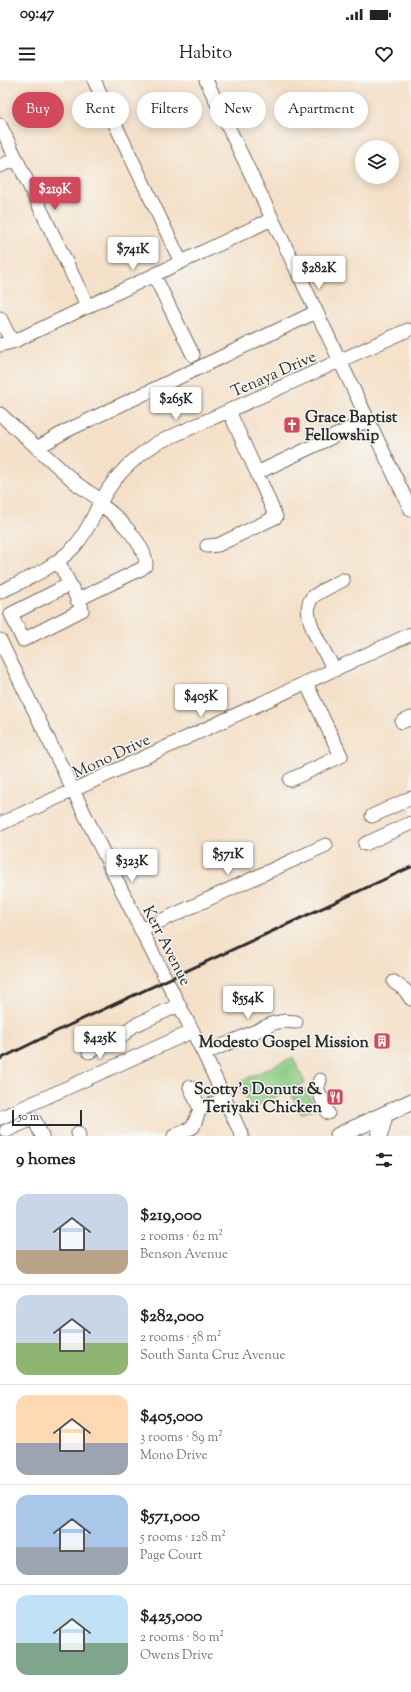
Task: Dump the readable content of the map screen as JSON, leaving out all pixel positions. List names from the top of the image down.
{
  "streets": {
    "street": ["Tenaya Drive", "Mono Drive", "Kerr Avenue"]
  },
  "crossings": [
    ["Mono Drive", "Kerr Avenue"]
  ],
  "places": {
    "church": ["Grace Baptist Fellowship"],
    "building": ["Modesto Gospel Mission"],
    "restaurant": ["Scotty's Donuts & Teriyaki Chicken"]
  },
  "scale_bar": "50 m",
  "page": {
    "status": "09:47",
    "header": "Habito",
    "chip": [
      "Buy",
      "Rent",
      "Filters",
      "New",
      "Apartment"
    ],
    "price": [
      "$219K",
      "$741K",
      "$282K",
      "$265K",
      "$405K",
      "$571K",
      "$323K",
      "$554K",
      "$425K"
    ],
    "scale": "50 m",
    "heading": "9 homes",
    "list": [
      {
        "name": "$219,000",
        "note": "2 rooms · 62 m² · Benson Avenue"
      },
      {
        "name": "$282,000",
        "note": "2 rooms · 58 m² · South Santa Cruz Avenue"
      },
      {
        "name": "$405,000",
        "note": "3 rooms · 89 m² · Mono Drive"
      },
      {
        "name": "$571,000",
        "note": "5 rooms · 128 m² · Page Court"
      },
      {
        "name": "$425,000",
        "note": "2 rooms · 80 m² · Owens Drive"
      }
    ]
  }
}
